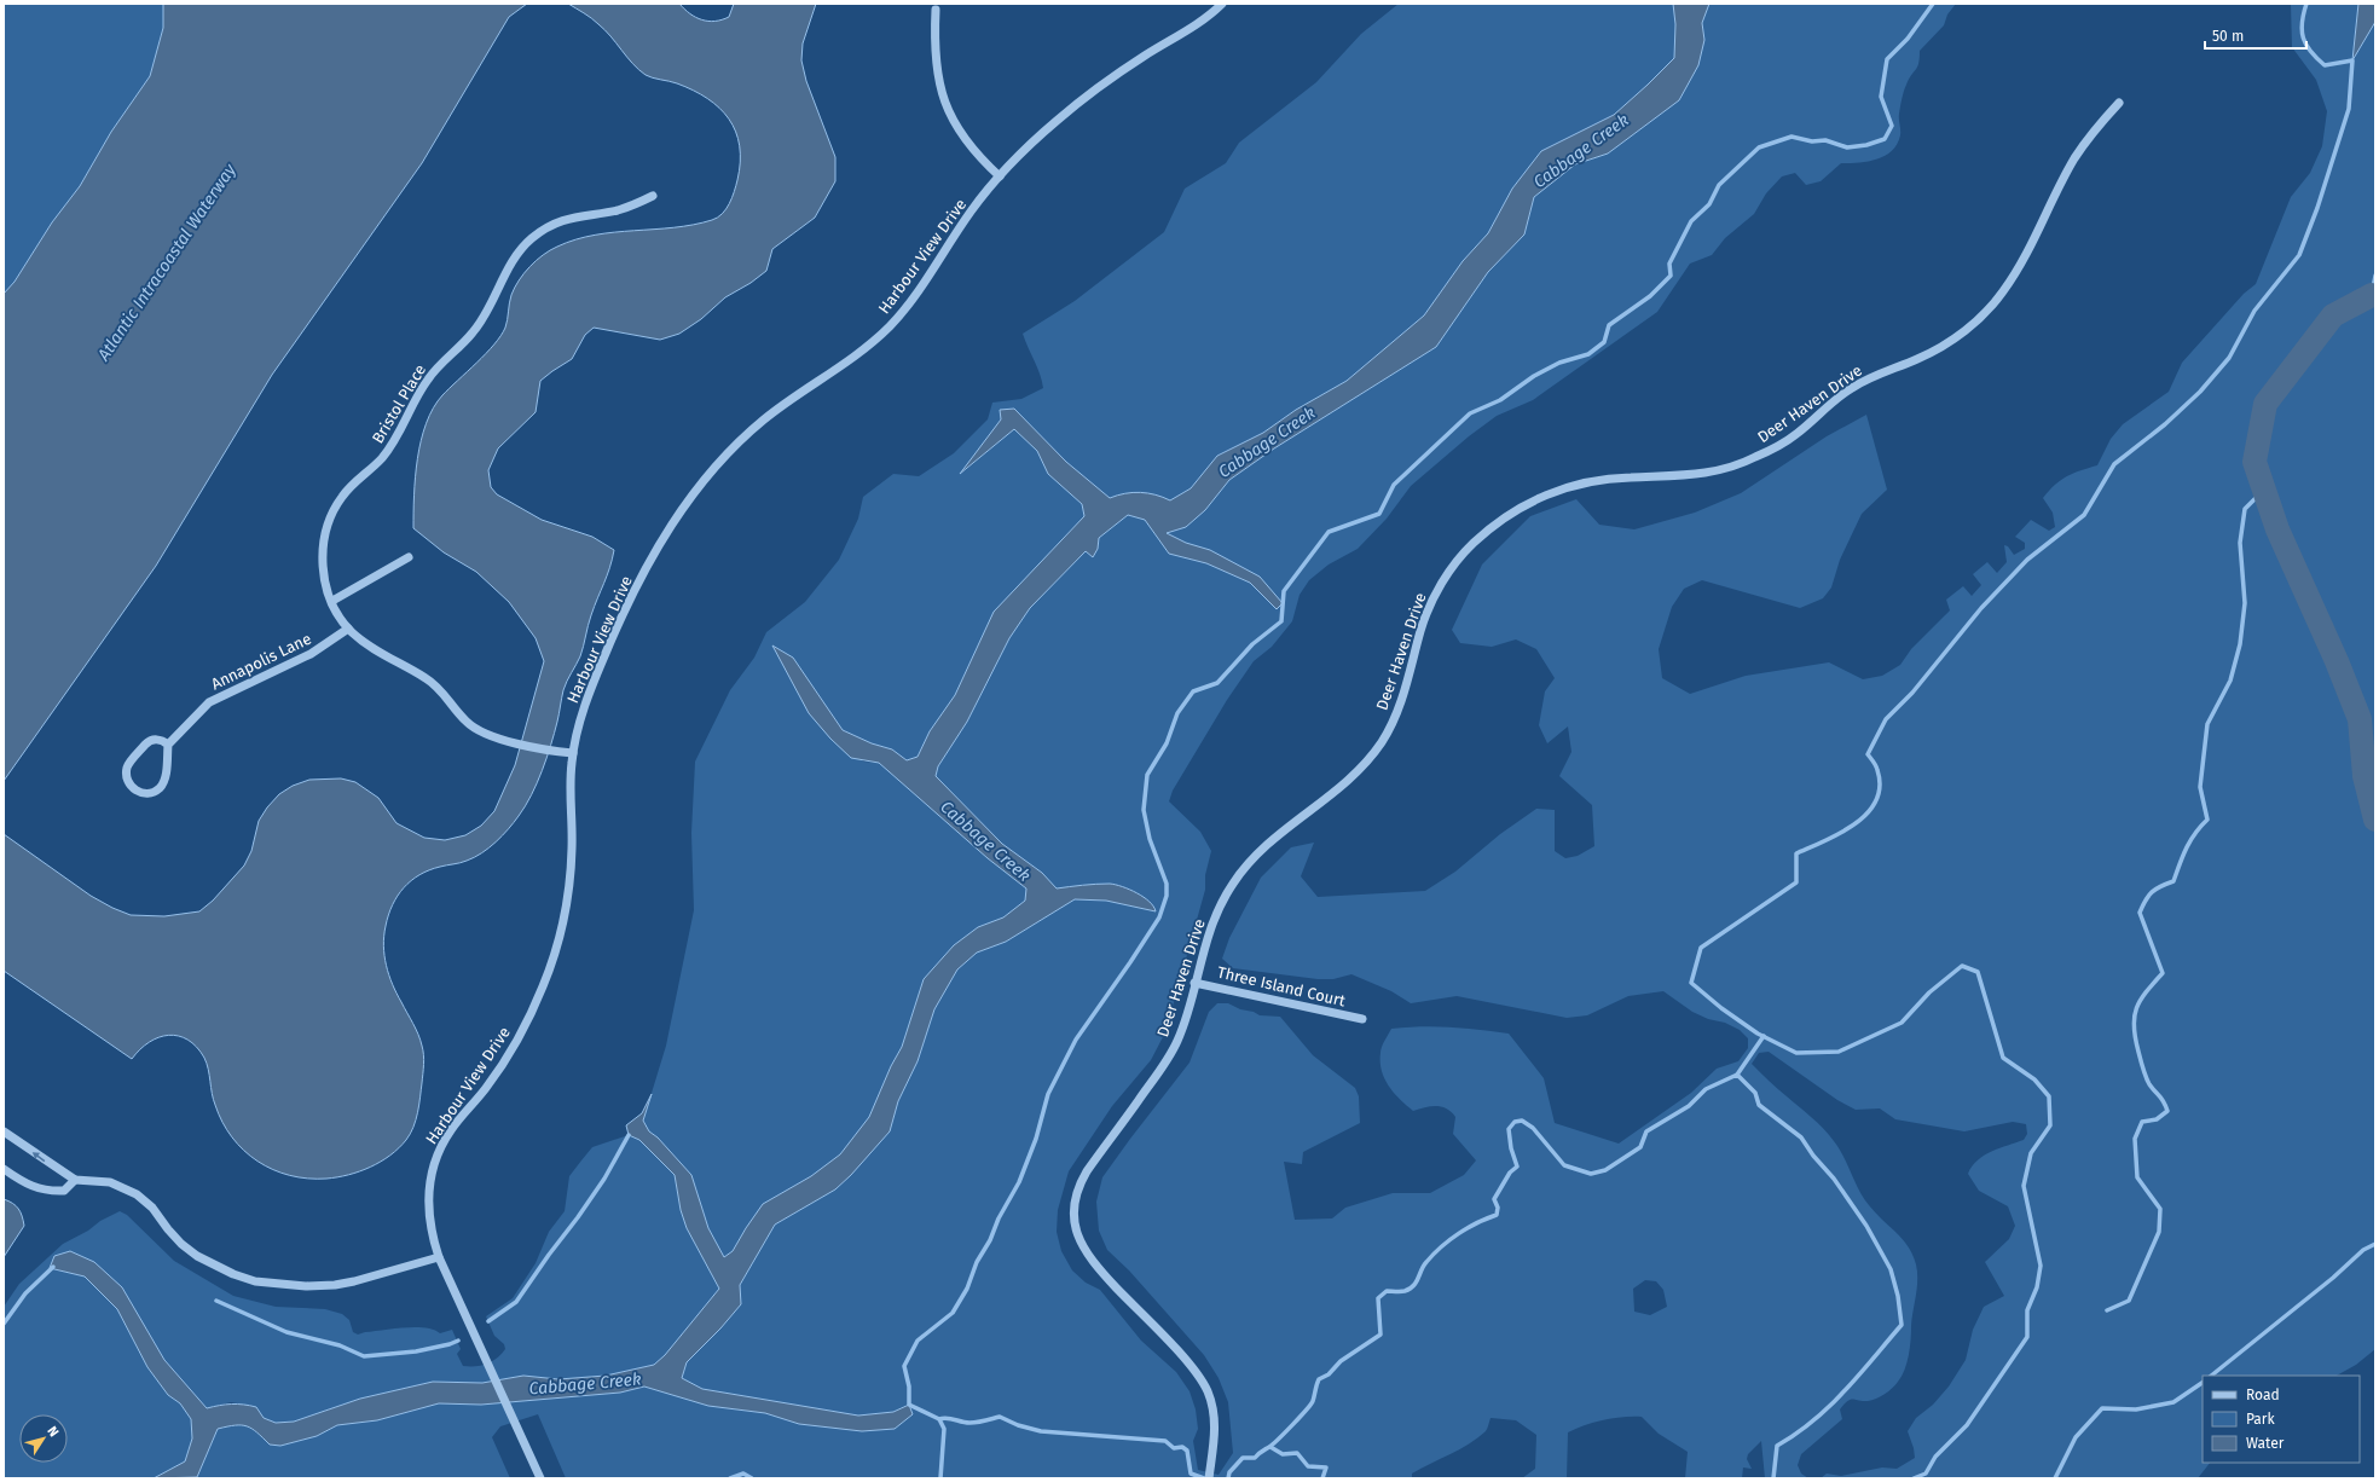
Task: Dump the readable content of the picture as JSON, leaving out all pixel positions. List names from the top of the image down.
{
  "streets": {
    "street": [
      "Harbour View Drive",
      "Bristol Place",
      "Deer Haven Drive",
      "Annapolis Lane",
      "Three Island Court"
    ]
  },
  "crossings": [
    ["Harbour View Drive", "Bristol Place"],
    ["Bristol Place", "Annapolis Lane"],
    ["Deer Haven Drive", "Three Island Court"]
  ],
  "water": ["Cabbage Creek", "Atlantic Intracoastal Waterway"],
  "legend": ["Road", "Park", "Water"],
  "scale_bar": "50 m",
  "north": "top right"
}
